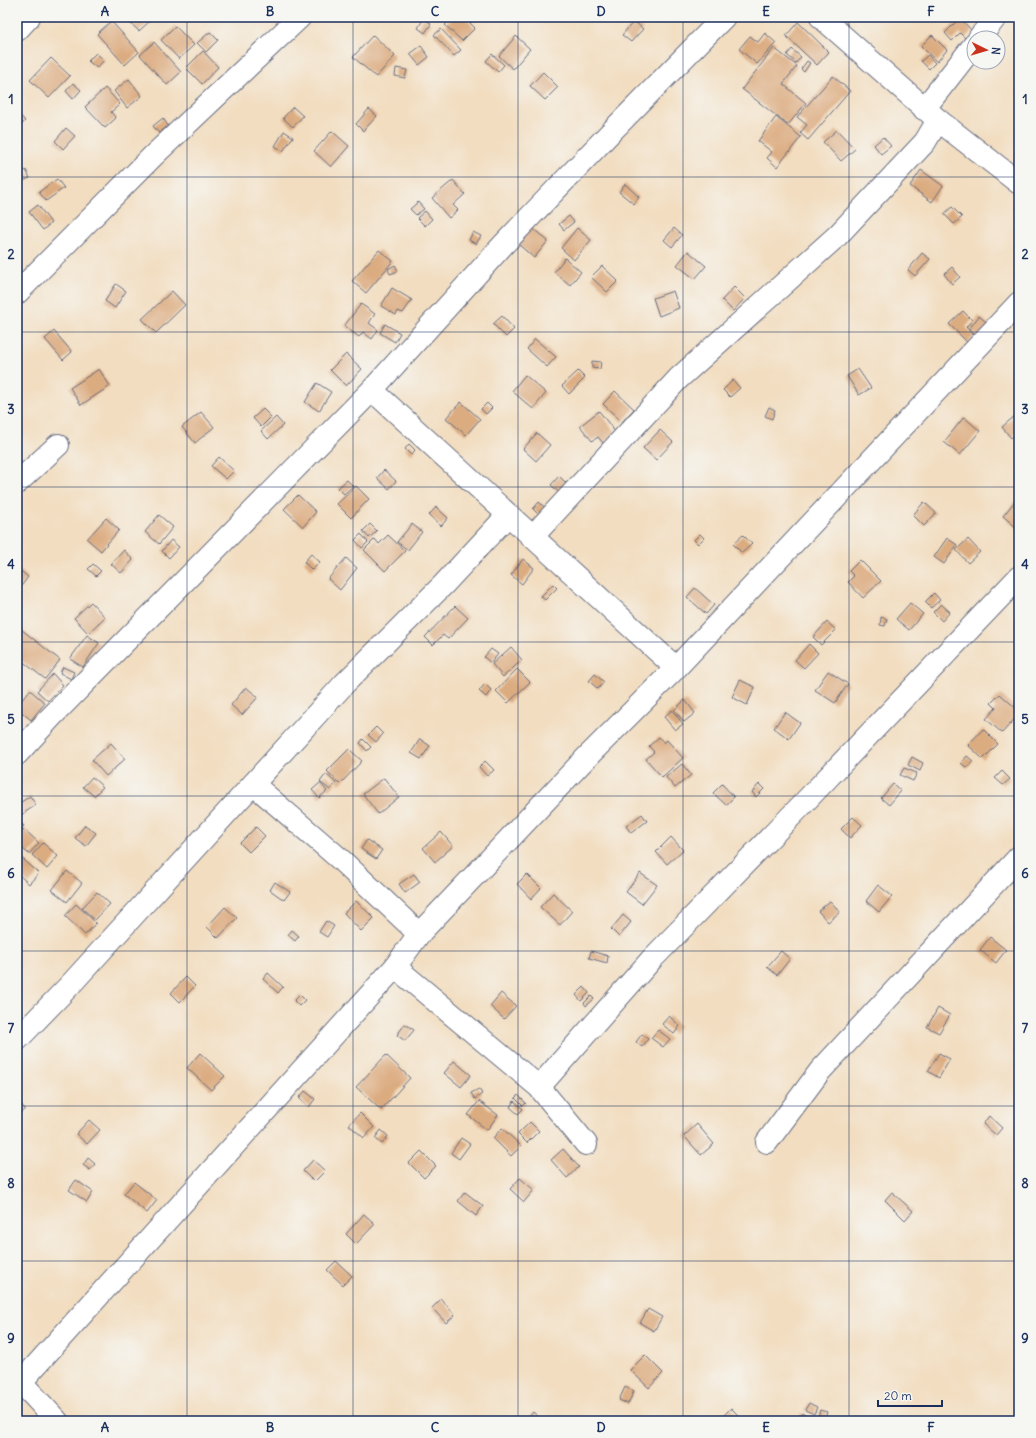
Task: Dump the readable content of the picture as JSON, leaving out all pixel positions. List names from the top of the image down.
{
  "scale_bar": "20 m",
  "north": "right",
  "grid": {
    "columns": [
      "A",
      "B",
      "C",
      "D",
      "E",
      "F"
    ],
    "rows": [
      "1",
      "2",
      "3",
      "4",
      "5",
      "6",
      "7",
      "8",
      "9"
    ]
  }
}
